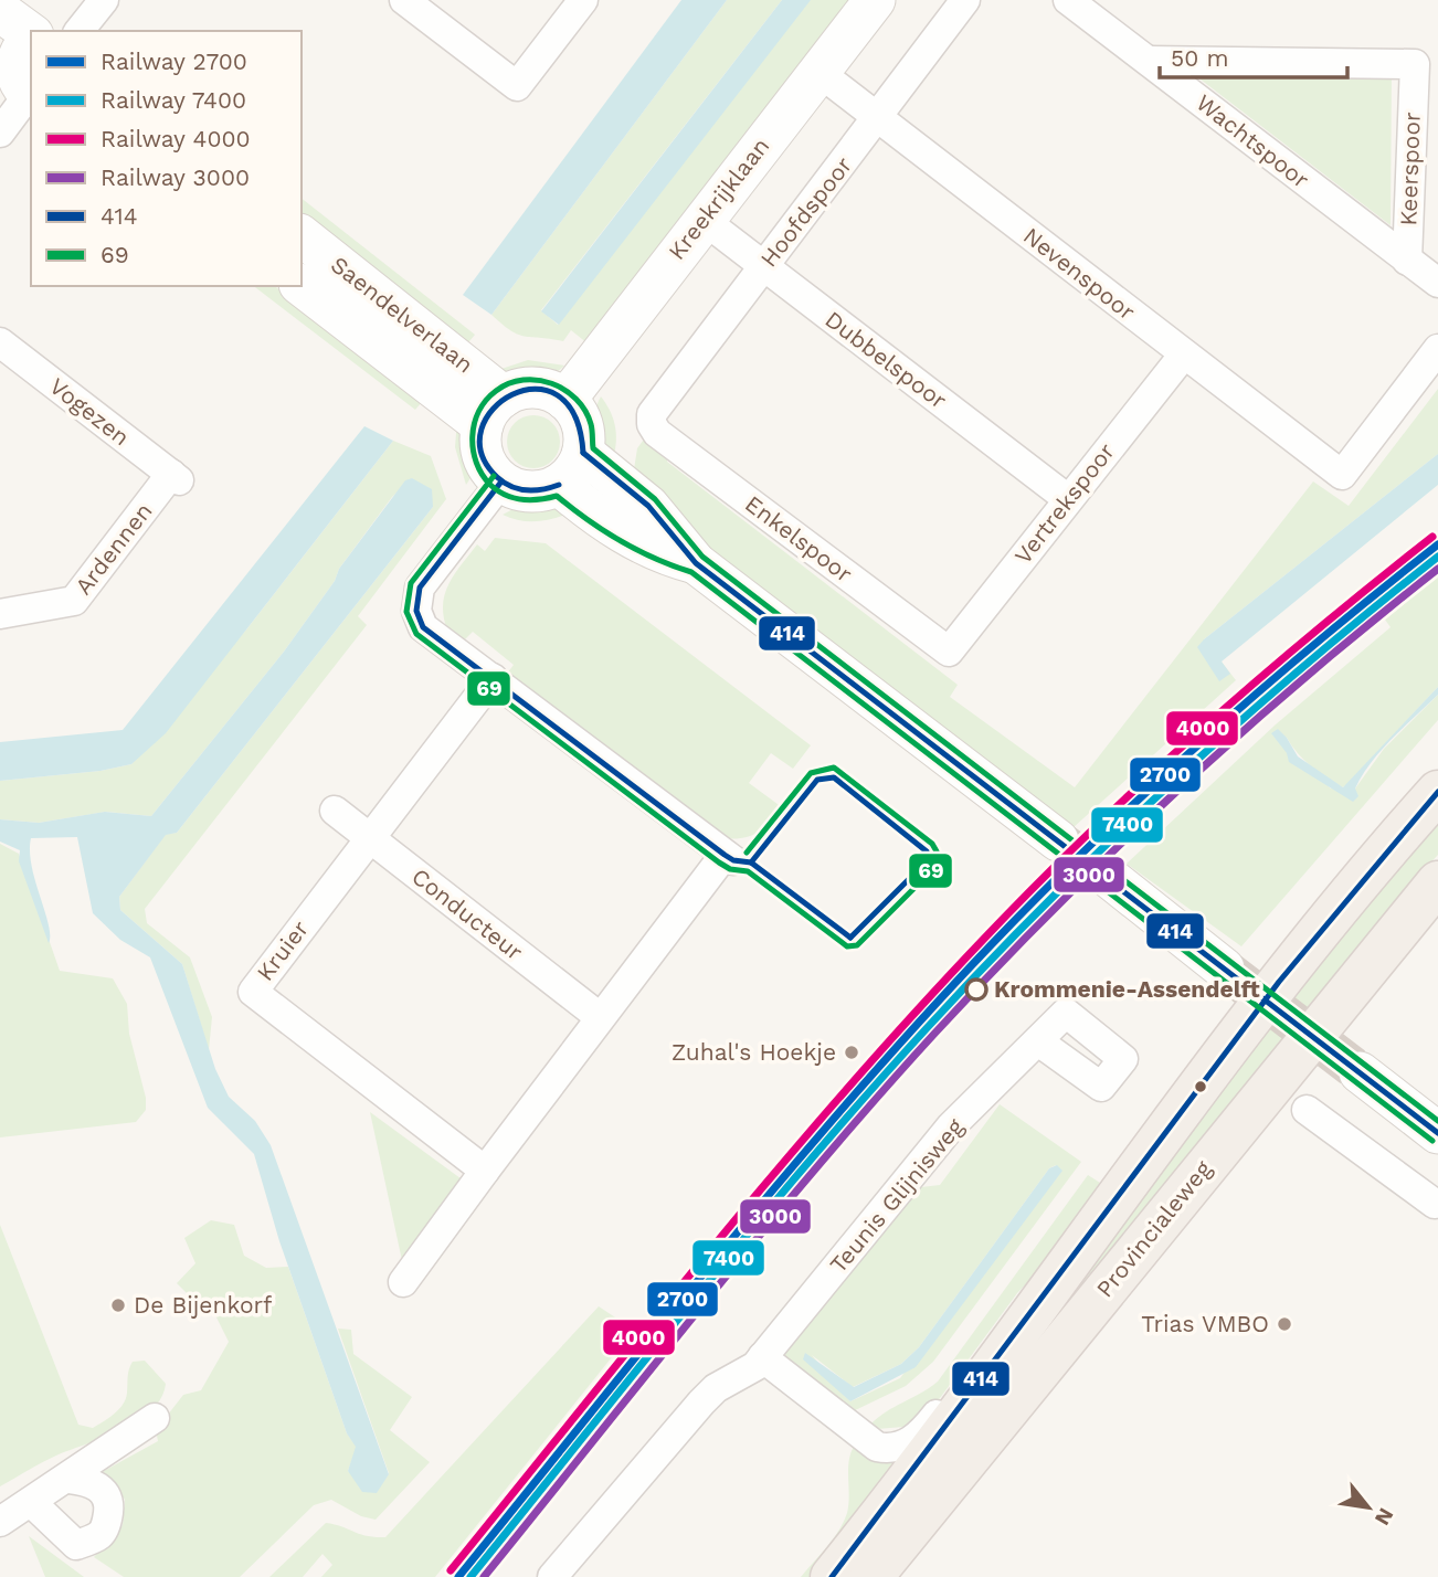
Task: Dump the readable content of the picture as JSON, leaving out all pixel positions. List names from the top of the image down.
{
  "streets": {
    "main road": ["Provincialeweg"],
    "street": [
      "Wachtspoor",
      "Keerspoor",
      "Kreekrijklaan",
      "Hoofdspoor",
      "Nevenspoor",
      "Saendelverlaan",
      "Dubbelspoor",
      "Vogezen",
      "Vertrekspoor",
      "Enkelspoor",
      "Ardennen",
      "Conducteur",
      "Kruier",
      "Teunis Glijnisweg"
    ]
  },
  "crossings": [
    ["Wachtspoor", "Keerspoor"],
    ["Kreekrijklaan", "Nevenspoor"],
    ["Kreekrijklaan", "Saendelverlaan"],
    ["Kreekrijklaan", "Dubbelspoor"],
    ["Hoofdspoor", "Nevenspoor"],
    ["Hoofdspoor", "Dubbelspoor"],
    ["Hoofdspoor", "Enkelspoor"],
    ["Nevenspoor", "Vertrekspoor"],
    ["Dubbelspoor", "Vertrekspoor"],
    ["Vogezen", "Ardennen"],
    ["Vertrekspoor", "Enkelspoor"],
    ["Conducteur", "Kruier"]
  ],
  "places": [
    "Krommenie-Assendelft",
    "Zuhal's Hoekje",
    "De Bijenkorf",
    "Trias VMBO"
  ],
  "lines": [
    "transit line 69",
    "transit line 414",
    "rail line 4000",
    "rail line 2700",
    "rail line 7400",
    "rail line 3000"
  ],
  "legend": [
    "Railway 2700",
    "Railway 7400",
    "Railway 4000",
    "Railway 3000",
    "414",
    "69"
  ],
  "scale_bar": "50 m",
  "north": "bottom right"
}
